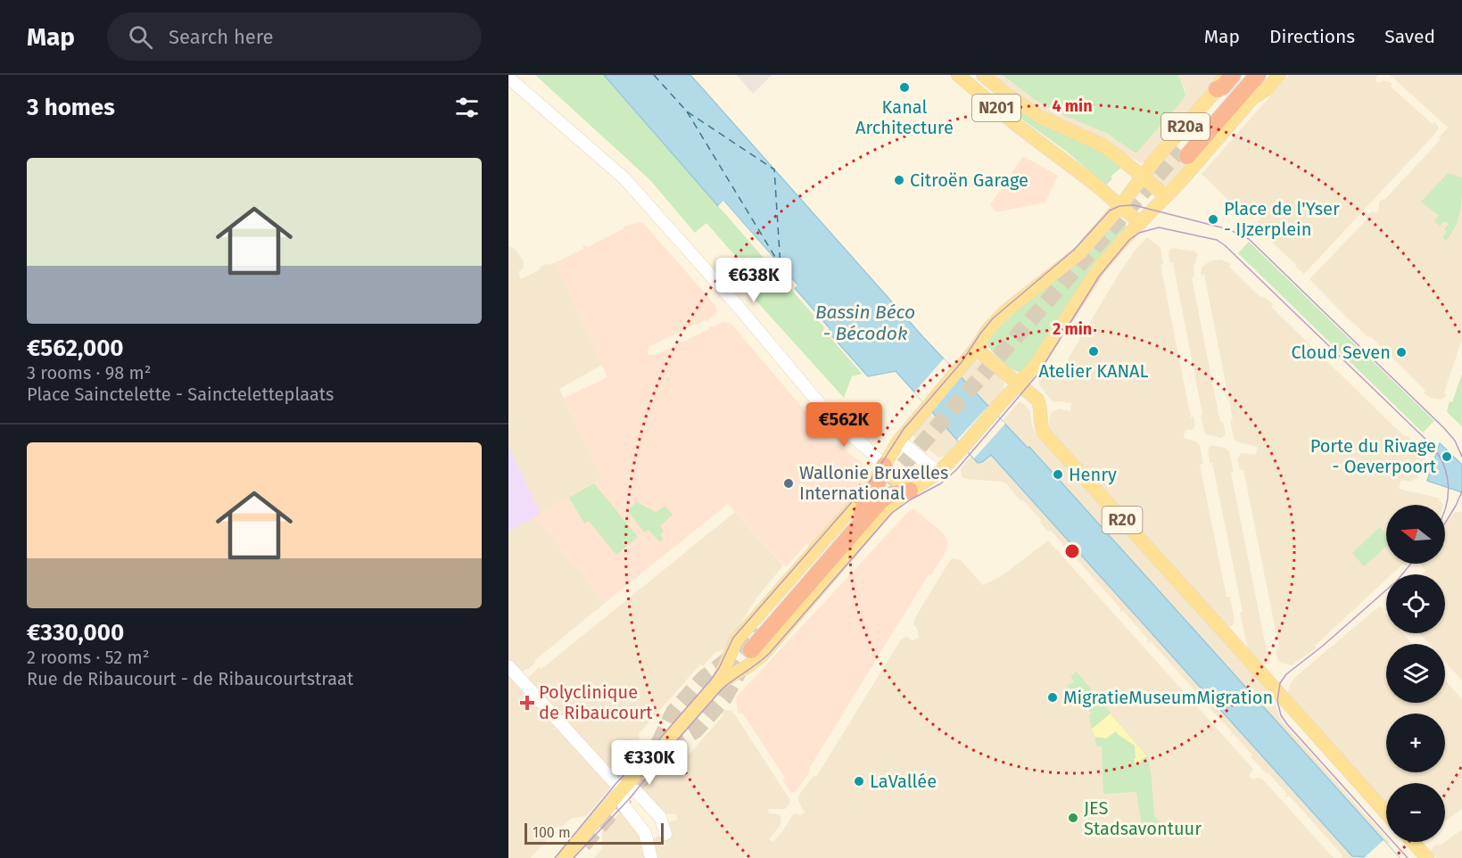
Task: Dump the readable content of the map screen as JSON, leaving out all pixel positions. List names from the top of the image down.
{
  "streets": {
    "main road": ["N201", "R20a", "R20"]
  },
  "crossings": [
    ["N201", "R20a"]
  ],
  "water": ["Bassin Béco - Bécodok"],
  "places": {
    "other": [
      "Kanal Architecture",
      "Citroën Garage",
      "Place de l'Yser - IJzerplein",
      "Atelier KANAL",
      "Cloud Seven",
      "Porte du Rivage - Oeverpoort",
      "Henry",
      "Wallonie Bruxelles International",
      "MigratieMuseumMigration",
      "LaVallée",
      "JES Stadsavontuur"
    ],
    "health": ["Polyclinique de Ribaucourt"]
  },
  "scale_bar": "100 m",
  "north": "left",
  "page": {
    "header": "Map",
    "search": "Search here",
    "nav": ["Map", "Directions", "Saved"],
    "heading": "3 homes",
    "list": [
      {
        "name": "€562,000",
        "note": "3 rooms · 98 m² · Place Sainctelette - Saincteletteplaats"
      },
      {
        "name": "€330,000",
        "note": "2 rooms · 52 m² · Rue de Ribaucourt - de Ribaucourtstraat"
      }
    ],
    "price": ["€638K", "€562K", "€330K"],
    "map_buttons": ["+", "−"],
    "scale": "100 m"
  },
  "rings": ["4 min", "2 min"]
}
